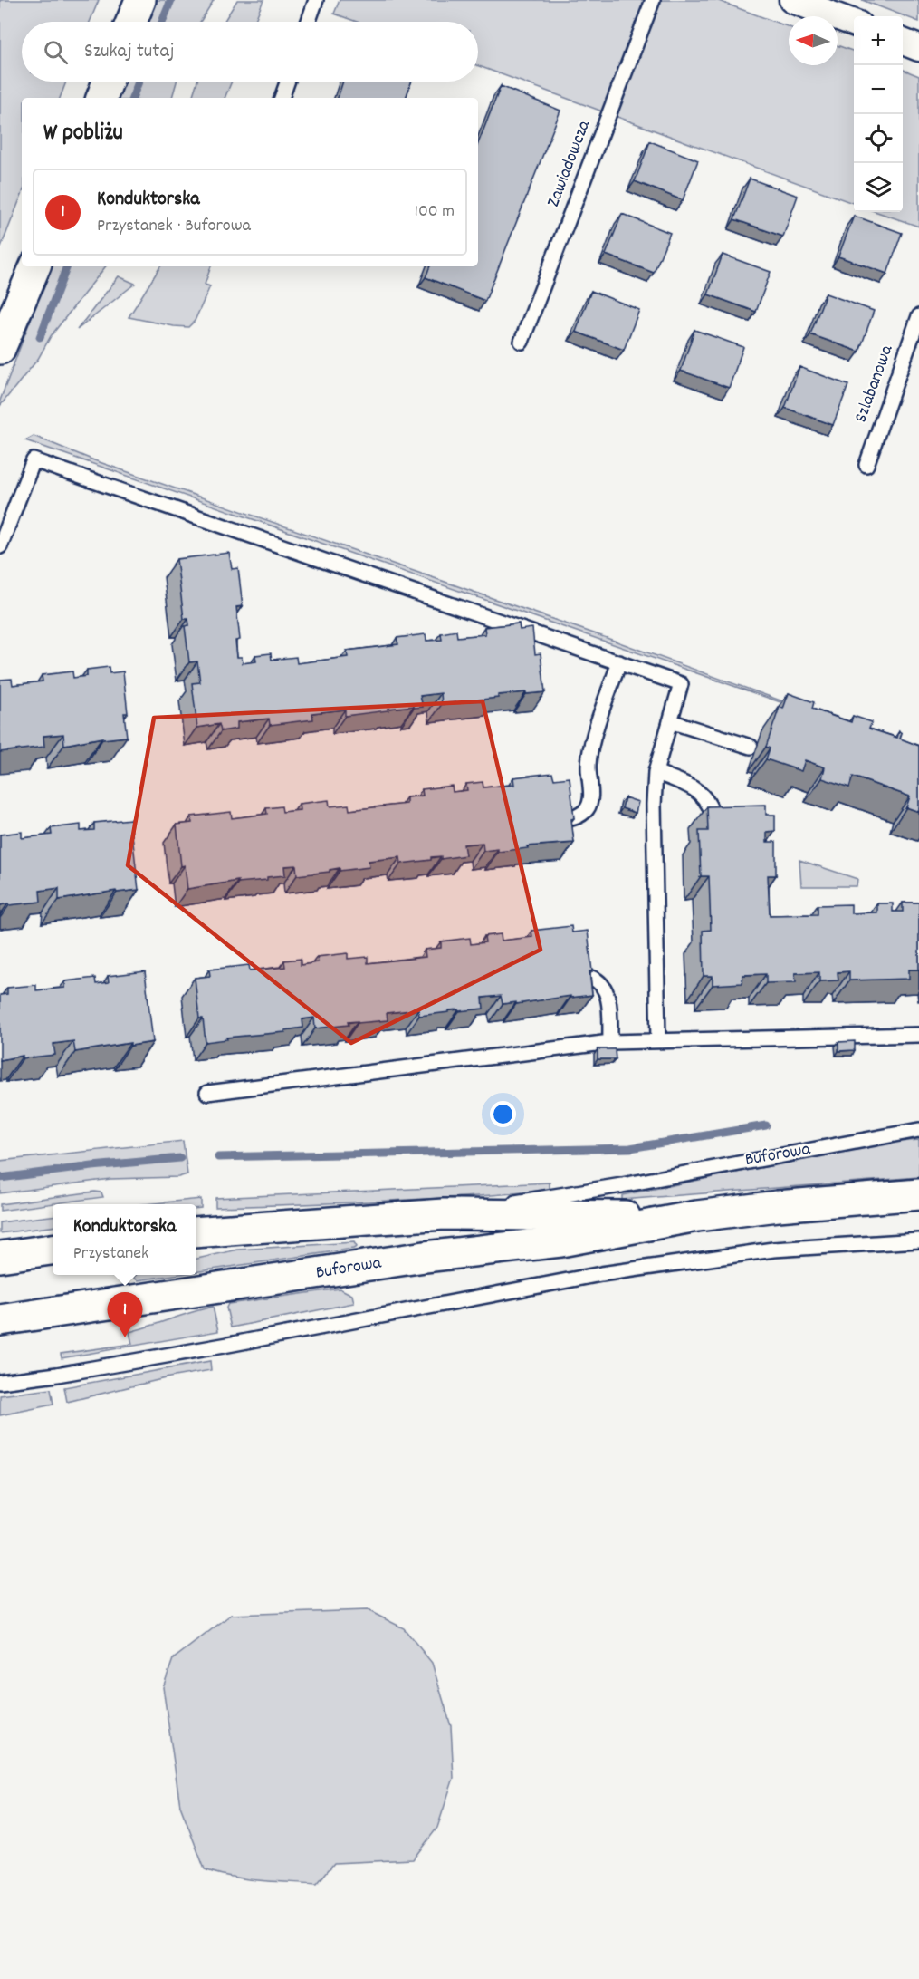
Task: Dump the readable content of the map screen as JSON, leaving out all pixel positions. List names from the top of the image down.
{
  "streets": {
    "main road": ["Buforowa"],
    "lane": ["Zawiadowcza", "Szlabanowa"]
  },
  "north": "left",
  "page": {
    "map_buttons": ["+", "−"],
    "search": "Szukaj tutaj",
    "heading": "W pobliżu",
    "list": [
      {
        "mark": "1",
        "name": "Konduktorska",
        "note": "Przystanek · Buforowa",
        "value": "100 m"
      }
    ],
    "popup": ["Konduktorska", "Przystanek"],
    "pins": "1"
  }
}
